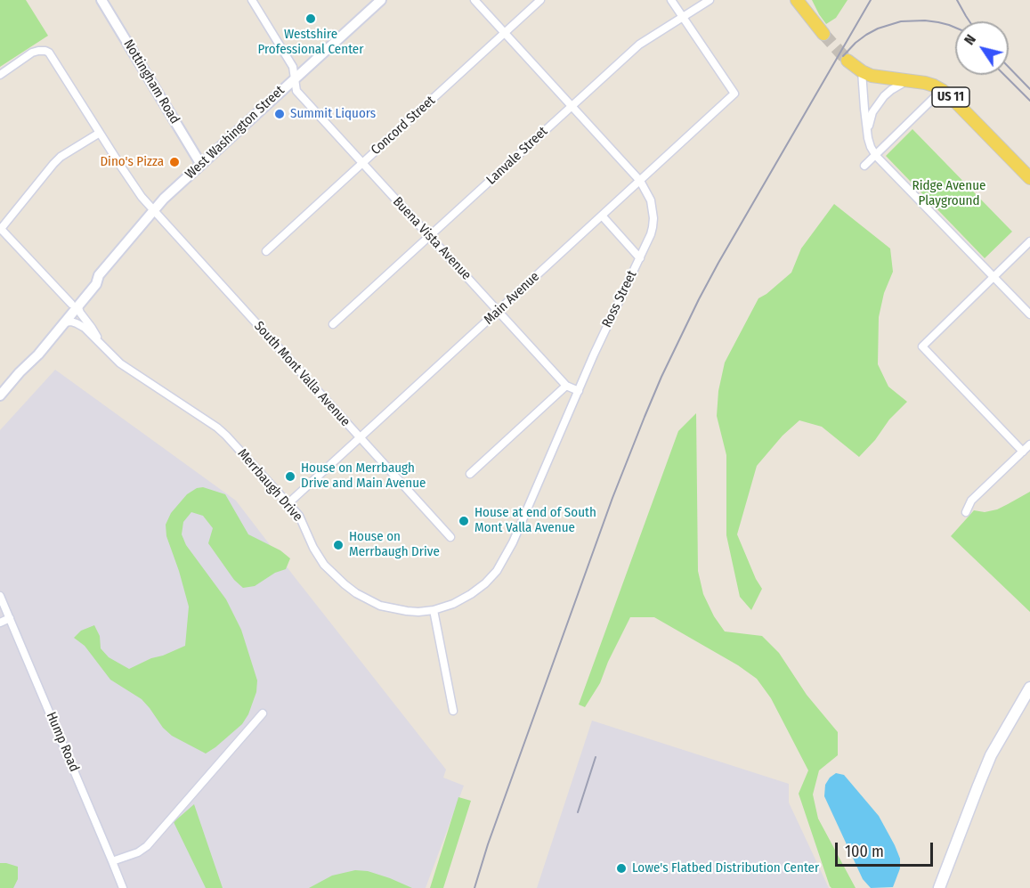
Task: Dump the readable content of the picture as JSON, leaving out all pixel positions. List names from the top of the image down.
{
  "streets": {
    "main road": ["US 11"],
    "street": [
      "Nottingham Road",
      "Concord Street",
      "West Washington Street",
      "Lanvale Street",
      "Buena Vista Avenue",
      "Main Avenue",
      "Ross Street",
      "South Mont Valla Avenue",
      "Merrbaugh Drive",
      "Hump Road"
    ]
  },
  "crossings": [
    ["Nottingham Road", "West Washington Street"],
    ["Concord Street", "Buena Vista Avenue"],
    ["Concord Street", "Ross Street"],
    ["West Washington Street", "Buena Vista Avenue"],
    ["West Washington Street", "South Mont Valla Avenue"],
    ["West Washington Street", "Merrbaugh Drive"],
    ["Lanvale Street", "Buena Vista Avenue"],
    ["Lanvale Street", "Main Avenue"],
    ["Lanvale Street", "Ross Street"],
    ["Buena Vista Avenue", "Main Avenue"],
    ["Buena Vista Avenue", "Ross Street"],
    ["Main Avenue", "Ross Street"],
    ["Main Avenue", "South Mont Valla Avenue"],
    ["Main Avenue", "Merrbaugh Drive"],
    ["Ross Street", "Merrbaugh Drive"]
  ],
  "parks": ["Ridge Avenue Playground"],
  "places": [
    "Westshire Professional Center",
    "Summit Liquors",
    "Dino's Pizza",
    "House on Merrbaugh Drive and Main Avenue",
    "House at end of South Mont Valla Avenue",
    "House on Merrbaugh Drive",
    "Lowe's Flatbed Distribution Center"
  ],
  "scale_bar": "100 m",
  "north": "top left"
}
